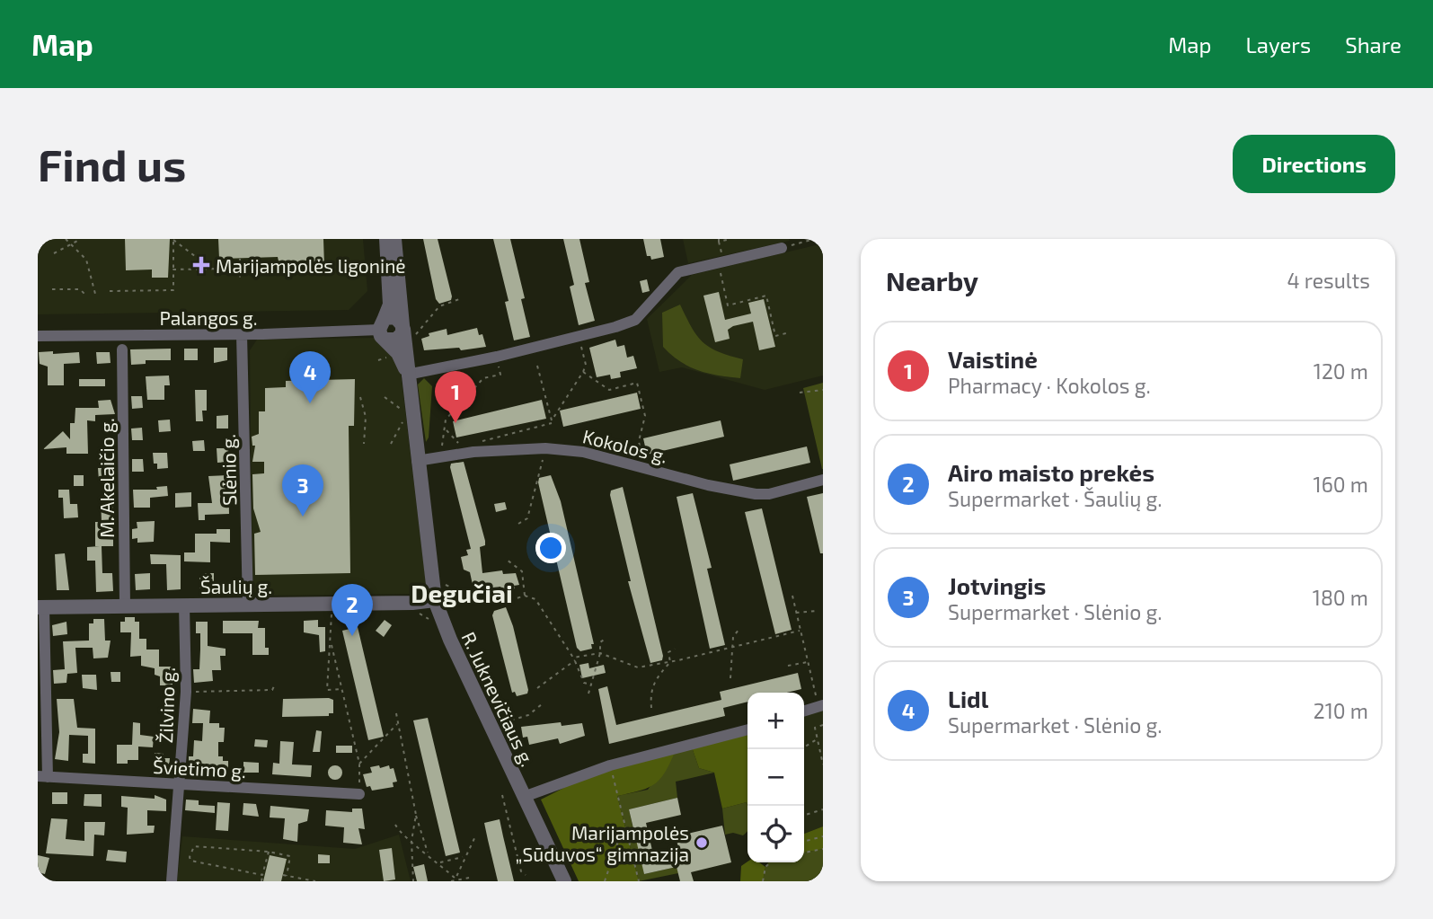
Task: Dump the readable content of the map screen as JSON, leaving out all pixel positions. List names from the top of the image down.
{
  "streets": {
    "street": [
      "Palangos g.",
      "Kokolos g.",
      "Slėnio g.",
      "M. Akelaičio g.",
      "Šaulių g.",
      "R. Juknevičiaus g.",
      "Žilvino g.",
      "Švietimo g."
    ]
  },
  "crossings": [
    ["Palangos g.", "Slėnio g."],
    ["Palangos g.", "R. Juknevičiaus g."],
    ["Kokolos g.", "R. Juknevičiaus g."],
    ["Slėnio g.", "Šaulių g."],
    ["M. Akelaičio g.", "Šaulių g."],
    ["Šaulių g.", "R. Juknevičiaus g."],
    ["Šaulių g.", "Žilvino g."],
    ["Žilvino g.", "Švietimo g."]
  ],
  "districts": ["Degučiai"],
  "places": {
    "health": ["Marijampolės ligoninė"],
    "other": ["Marijampolės „Sūduvos“ gimnazija"]
  },
  "page": {
    "header": "Map",
    "nav": ["Map", "Layers", "Share"],
    "buttons": "Directions",
    "title": "Find us",
    "heading": ["Nearby", "4 results"],
    "list": [
      {
        "mark": "1",
        "name": "Vaistinė",
        "note": "Pharmacy · Kokolos g.",
        "value": "120 m"
      },
      {
        "mark": "2",
        "name": "Airo maisto prekės",
        "note": "Supermarket · Šaulių g.",
        "value": "160 m"
      },
      {
        "mark": "3",
        "name": "Jotvingis",
        "note": "Supermarket · Slėnio g.",
        "value": "180 m"
      },
      {
        "mark": "4",
        "name": "Lidl",
        "note": "Supermarket · Slėnio g.",
        "value": "210 m"
      }
    ],
    "pins": [
      "4",
      "1",
      "3",
      "2"
    ],
    "map_buttons": ["+", "−"]
  }
}
